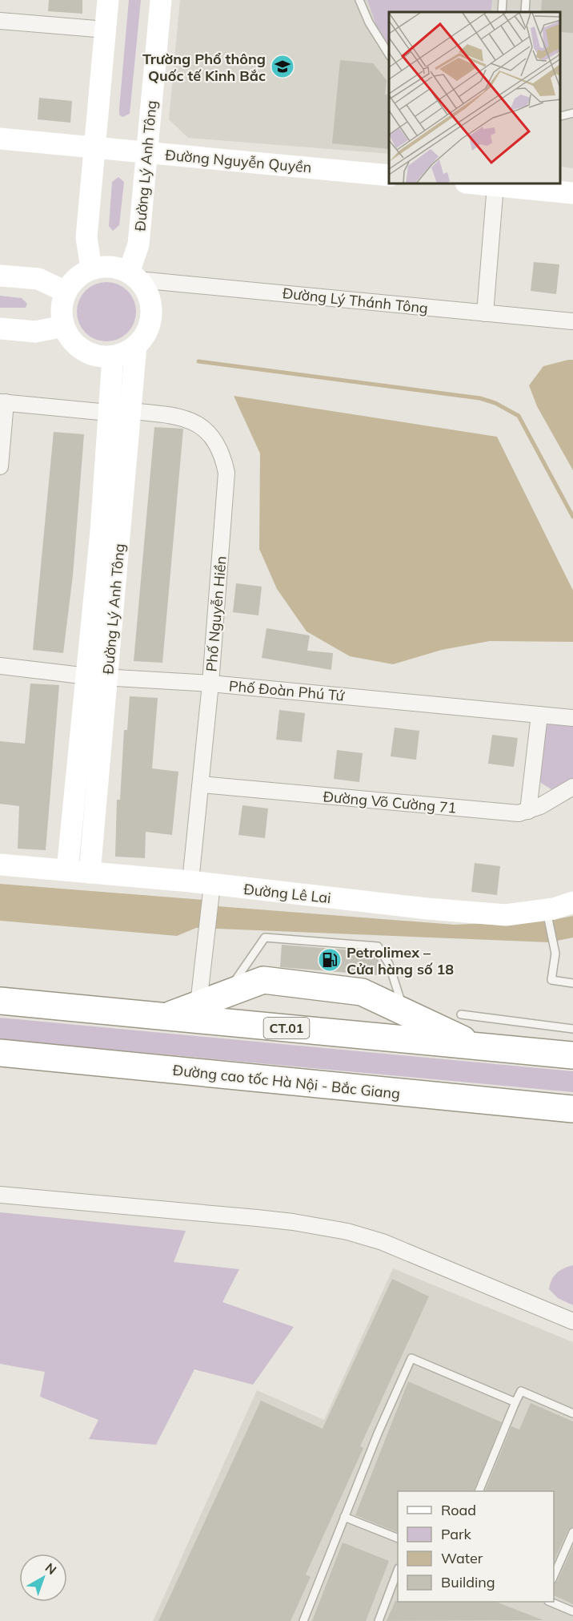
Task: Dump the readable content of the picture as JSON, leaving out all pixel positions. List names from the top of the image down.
{
  "streets": {
    "highway": ["CT.01", "Đường cao tốc Hà Nội - Bắc Giang"],
    "street": [
      "Đường Nguyễn Quyền",
      "Đường Lý Anh Tông",
      "Đường Lý Thánh Tông",
      "Phố Nguyễn Hiền",
      "Phố Đoàn Phú Tứ",
      "Đường Võ Cường 71",
      "Đường Lê Lai"
    ]
  },
  "crossings": [
    ["Đường Nguyễn Quyền", "Đường Lý Anh Tông"],
    ["Đường Lý Anh Tông", "Đường Lý Thánh Tông"],
    ["Đường Lý Anh Tông", "Phố Nguyễn Hiền"],
    ["Đường Lý Anh Tông", "Phố Đoàn Phú Tứ"],
    ["Đường Lý Anh Tông", "Đường Lê Lai"],
    ["Phố Nguyễn Hiền", "Phố Đoàn Phú Tứ"],
    ["Phố Nguyễn Hiền", "Đường Võ Cường 71"],
    ["Phố Nguyễn Hiền", "Đường Lê Lai"]
  ],
  "places": {
    "school or university": ["Trường Phổ thông Quốc tế Kinh Bắc"],
    "fuel station": ["Petrolimex – Cửa hàng số 18"]
  },
  "legend": [
    "Road",
    "Park",
    "Water",
    "Building"
  ],
  "north": "top right"
}
